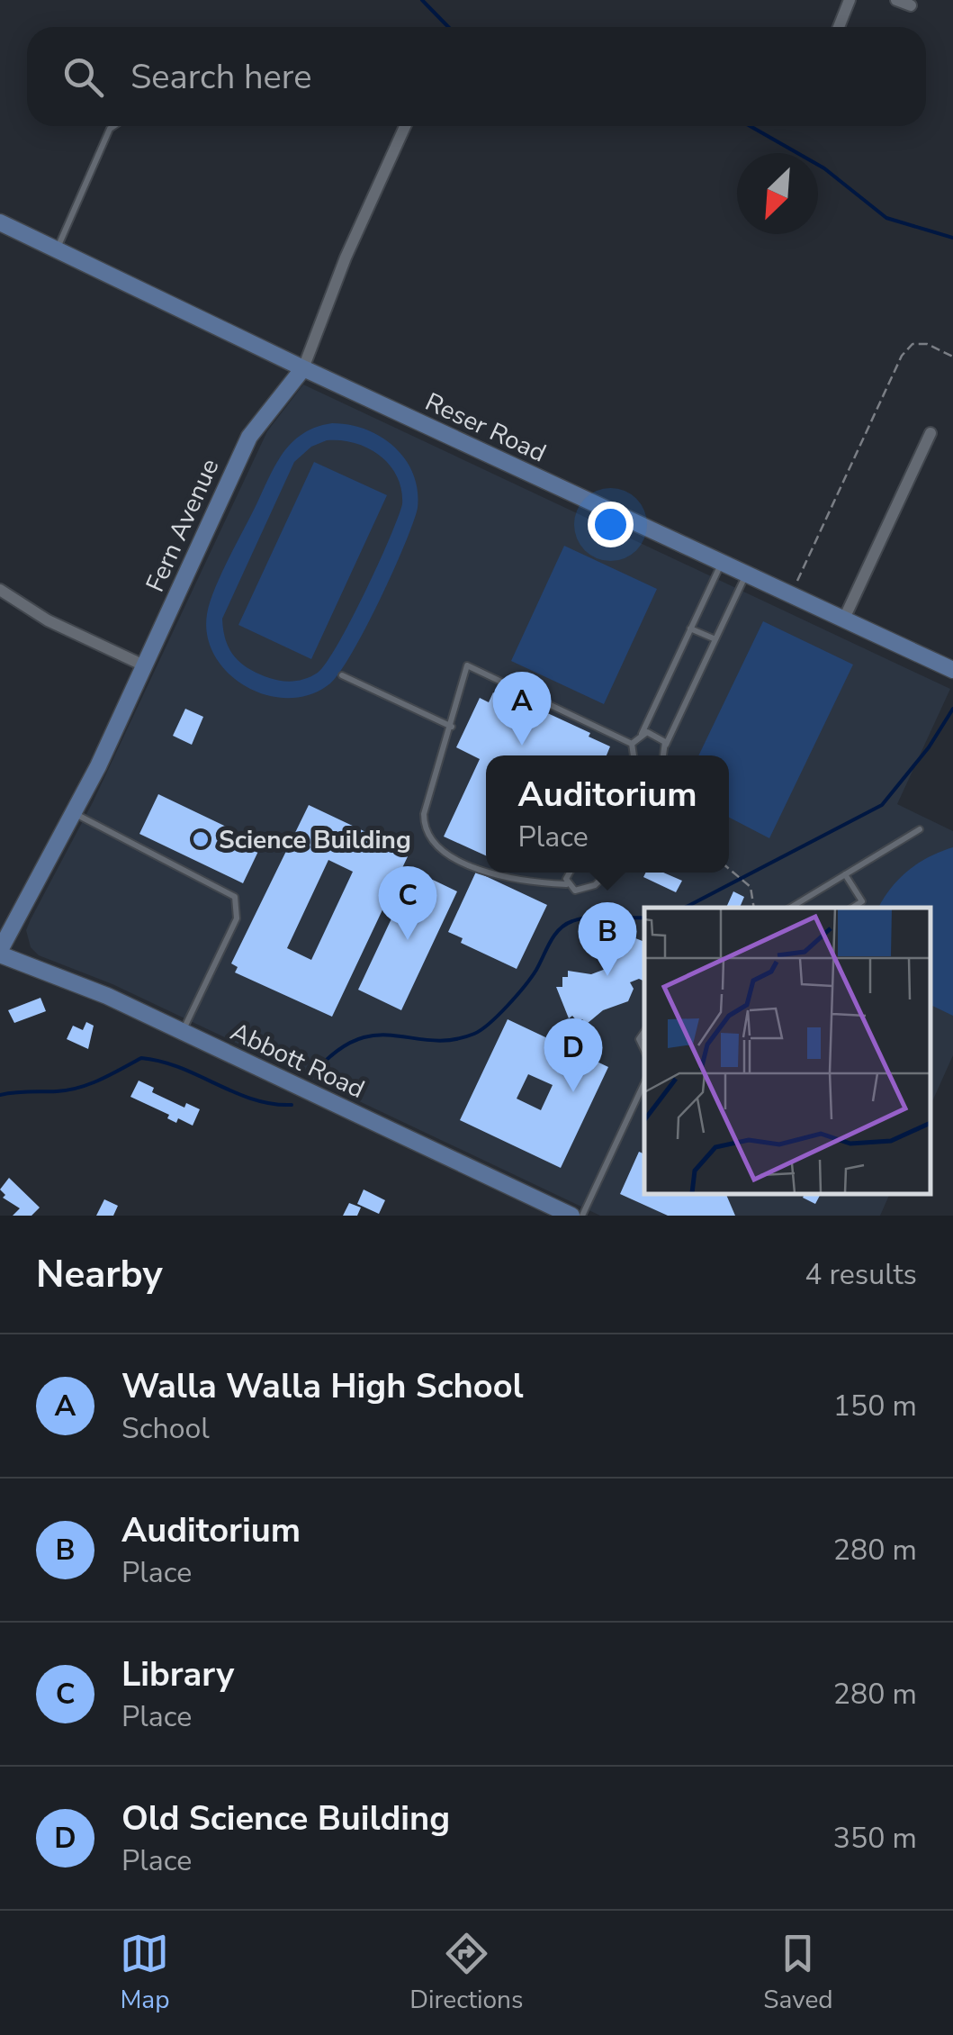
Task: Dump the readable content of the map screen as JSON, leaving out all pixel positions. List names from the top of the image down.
{
  "streets": {
    "main road": ["Reser Road", "Fern Avenue", "Abbott Road"]
  },
  "crossings": [
    ["Reser Road", "Fern Avenue"],
    ["Fern Avenue", "Abbott Road"]
  ],
  "places": ["Science Building"],
  "north": "bottom left",
  "page": {
    "search": "Search here",
    "pins": [
      "A",
      "C",
      "B",
      "D"
    ],
    "popup": ["Auditorium", "Place"],
    "heading": ["Nearby", "4 results"],
    "list": [
      {
        "mark": "A",
        "name": "Walla Walla High School",
        "note": "School",
        "value": "150 m"
      },
      {
        "mark": "B",
        "name": "Auditorium",
        "note": "Place",
        "value": "280 m"
      },
      {
        "mark": "C",
        "name": "Library",
        "note": "Place",
        "value": "280 m"
      },
      {
        "mark": "D",
        "name": "Old Science Building",
        "note": "Place",
        "value": "350 m"
      }
    ],
    "nav": ["Map", "Directions", "Saved"]
  }
}
